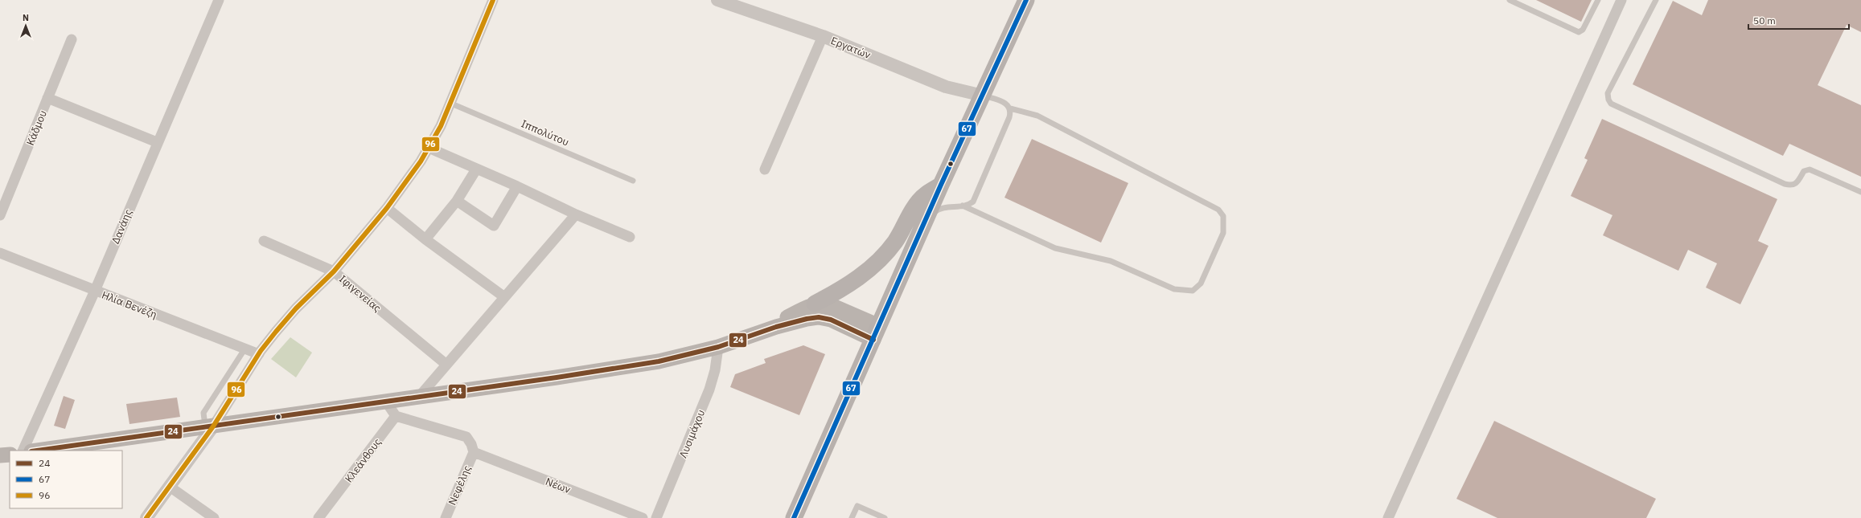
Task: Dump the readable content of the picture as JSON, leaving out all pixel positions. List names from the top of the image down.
{
  "streets": {
    "street": [
      "Εργατών",
      "Κάδμου",
      "Δανάης",
      "Ιφιγενείας",
      "Ηλία Βενέζη",
      "Λυσιμάχου",
      "Κλεάνθους",
      "Νεφέλης",
      "Νέων"
    ],
    "lane": ["Ιππολύτου"]
  },
  "crossings": [
    ["Δανάης", "Ηλία Βενέζη"],
    ["Νεφέλης", "Νέων"]
  ],
  "lines": ["transit line 67", "transit line 96", "transit line 24"],
  "legend": ["24", "67", "96"],
  "scale_bar": "50 m",
  "north": "top"
}
